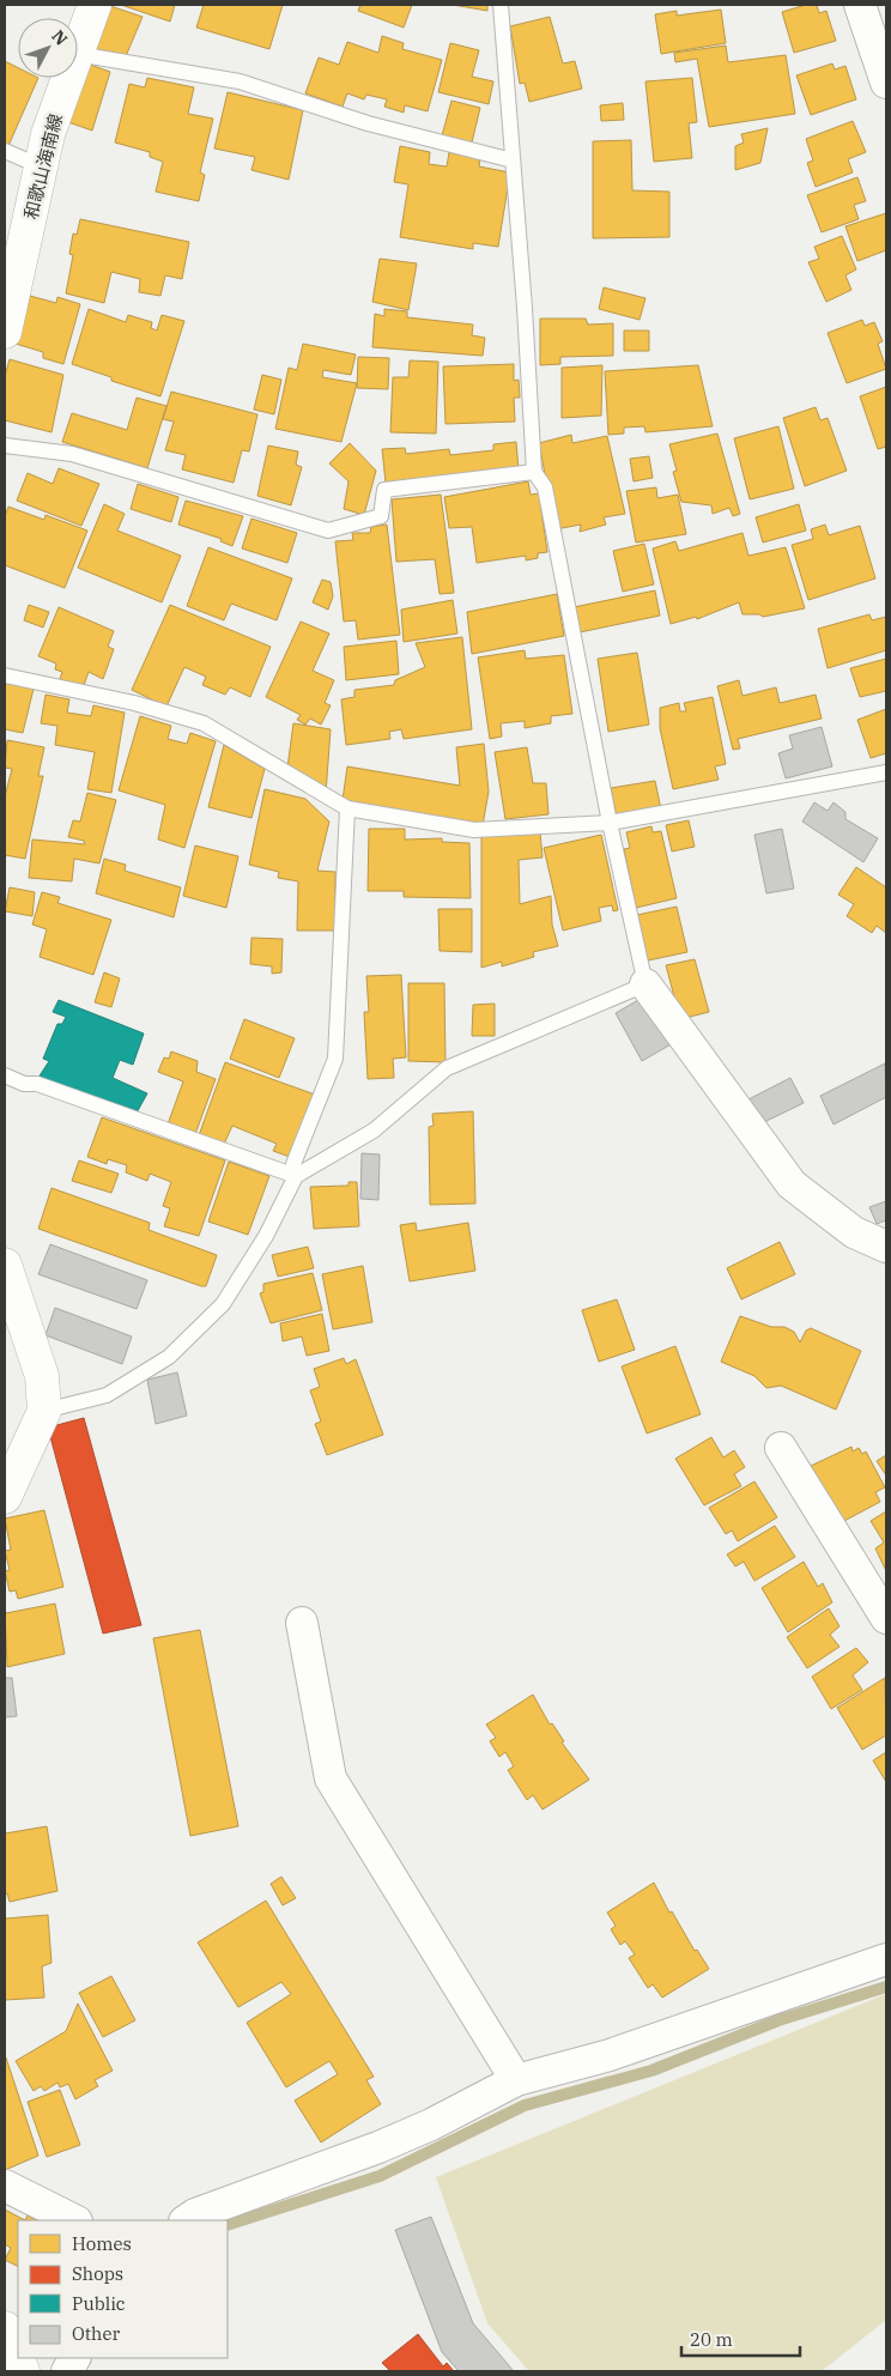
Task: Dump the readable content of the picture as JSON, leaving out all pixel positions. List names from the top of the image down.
{
  "streets": {
    "main road": ["和歌山海南線"]
  },
  "legend": [
    "Homes",
    "Shops",
    "Public",
    "Other"
  ],
  "scale_bar": "20 m",
  "north": "top right"
}
